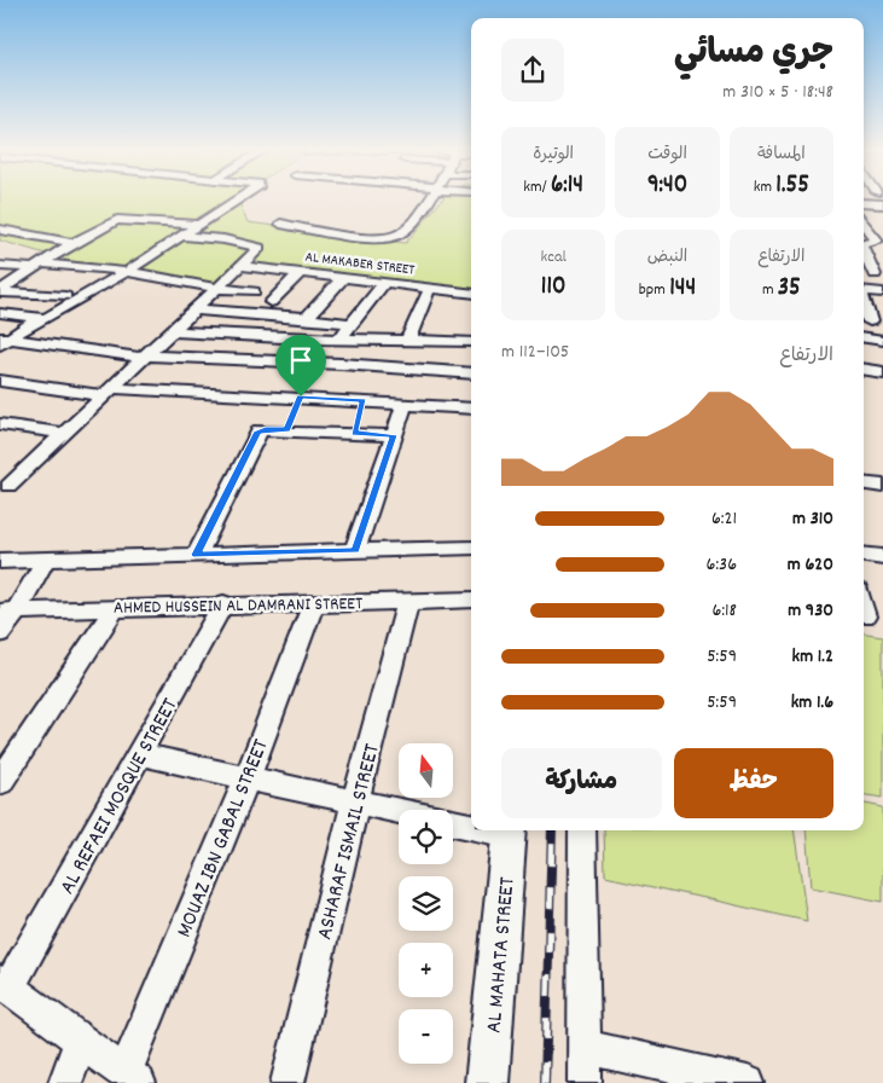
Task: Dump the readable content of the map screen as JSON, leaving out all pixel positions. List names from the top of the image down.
{
  "streets": {
    "street": [
      "AL MAKABER STREET",
      "AHMED HUSSEIN AL DAMRANI STREET",
      "AL REFAEI MOSQUE STREET",
      "MOUAZ IBN GABAL STREET",
      "ASHARAF ISMAIL STREET",
      "AL MAHATA STREET"
    ]
  },
  "crossings": [
    ["AHMED HUSSEIN AL DAMRANI STREET", "AL REFAEI MOSQUE STREET"],
    ["AHMED HUSSEIN AL DAMRANI STREET", "MOUAZ IBN GABAL STREET"],
    ["AHMED HUSSEIN AL DAMRANI STREET", "ASHARAF ISMAIL STREET"]
  ],
  "north": "top",
  "page": {
    "heading": ["جري مسائي", "18:48 · 5 × 310 m"],
    "stats": [
      ["المسافة", "1.55 km"],
      ["الوقت", "9:40"],
      ["الوتيرة", "6:14 /km"],
      ["الارتفاع", "35 m"],
      ["النبض", "144 bpm"],
      ["kcal", "110"]
    ],
    "chart": ["الارتفاع", "105–112 m"],
    "list": [
      {
        "name": "310 m",
        "note": "6:21"
      },
      {
        "name": "620 m",
        "note": "6:36"
      },
      {
        "name": "930 m",
        "note": "6:18"
      },
      {
        "name": "1.2 km",
        "note": "5:59"
      },
      {
        "name": "1.6 km",
        "note": "5:59"
      }
    ],
    "buttons": ["حفظ", "مشاركة"],
    "map_buttons": ["+", "−"]
  }
}
